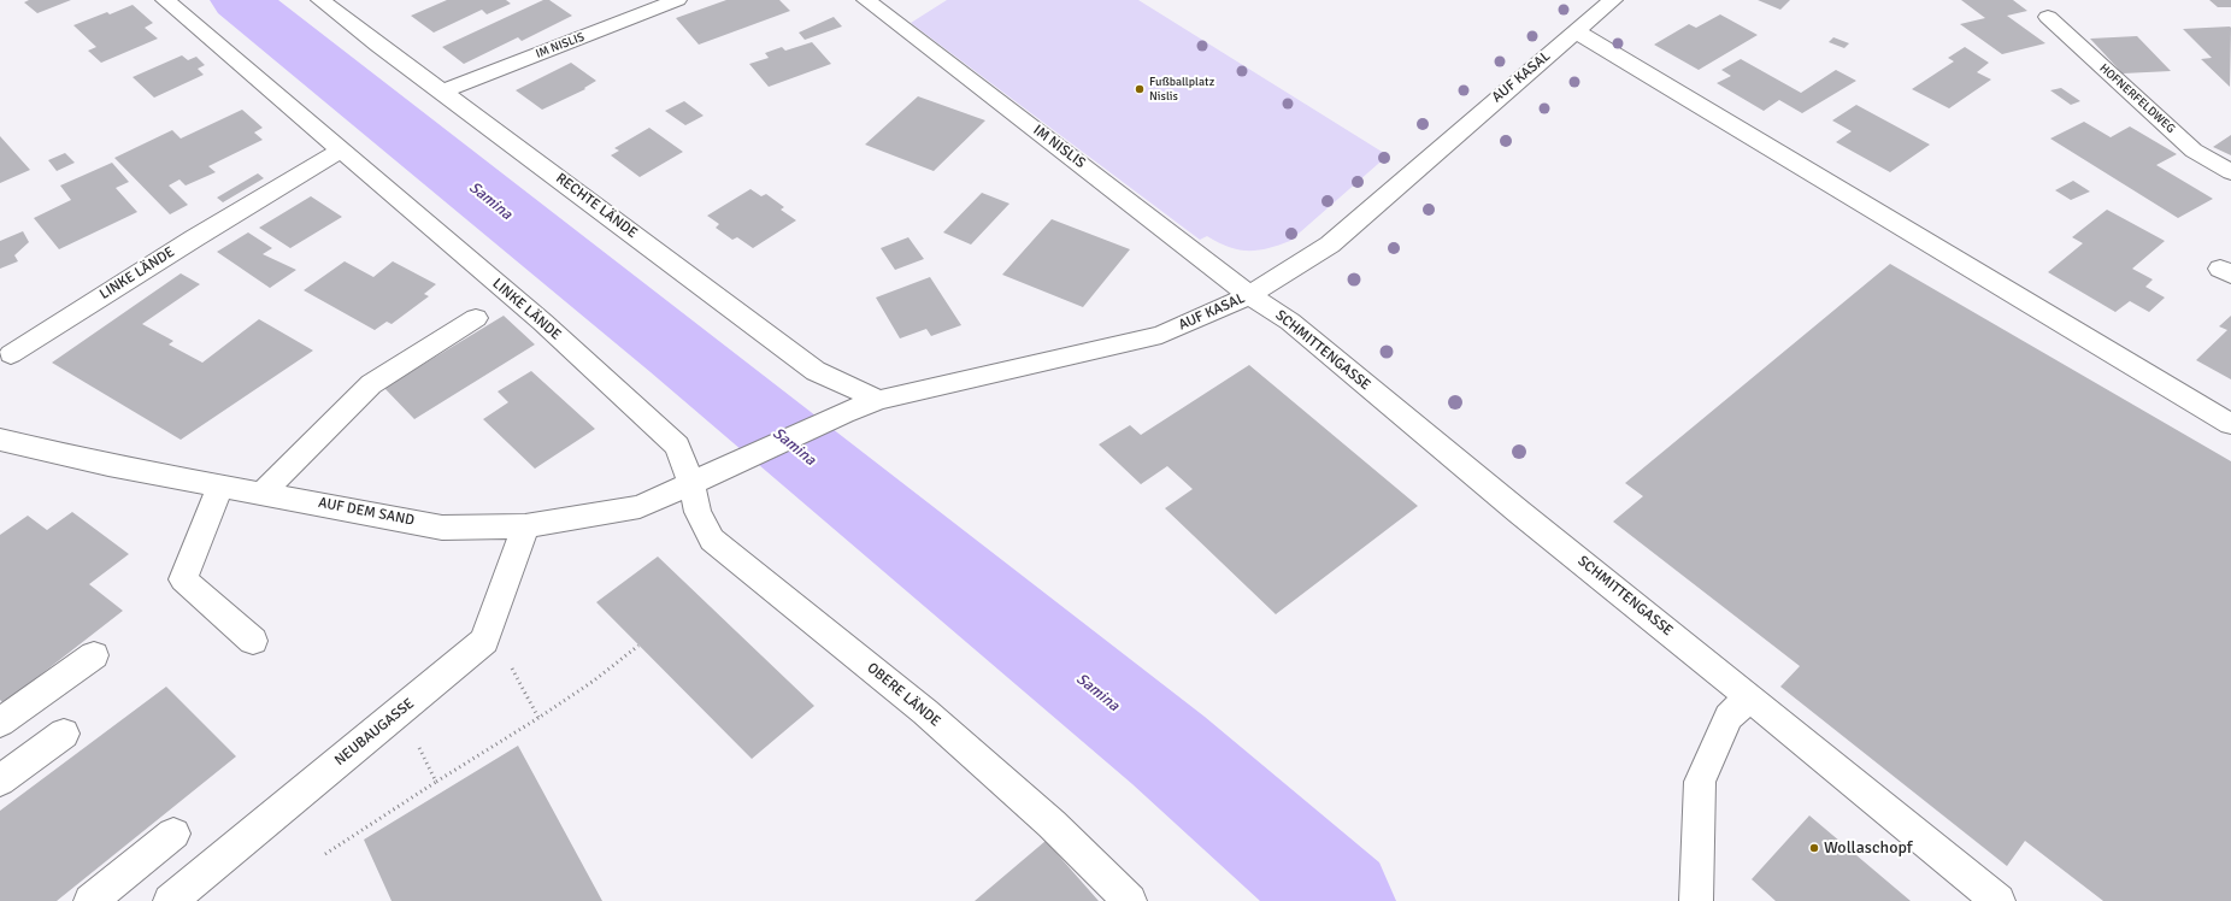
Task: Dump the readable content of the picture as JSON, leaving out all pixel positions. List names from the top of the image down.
{
  "streets": {
    "street": [
      "IM NISLIS",
      "AUF KASAL",
      "HOFNERFELDWEG",
      "RECHTE LÄNDE",
      "LINKE LÄNDE",
      "SCHMITTENGASSE",
      "AUF DEM SAND",
      "OBERE LÄNDE",
      "NEUBAUGASSE"
    ]
  },
  "crossings": [
    ["IM NISLIS", "AUF KASAL"],
    ["IM NISLIS", "RECHTE LÄNDE"],
    ["IM NISLIS", "SCHMITTENGASSE"],
    ["AUF KASAL", "RECHTE LÄNDE"],
    ["AUF KASAL", "SCHMITTENGASSE"],
    ["AUF KASAL", "AUF DEM SAND"],
    ["LINKE LÄNDE", "AUF DEM SAND"],
    ["LINKE LÄNDE", "OBERE LÄNDE"],
    ["AUF DEM SAND", "OBERE LÄNDE"],
    ["AUF DEM SAND", "NEUBAUGASSE"]
  ],
  "water": ["Samina"],
  "places": ["Fußballplatz Nislis", "Wollaschopf"]
}
